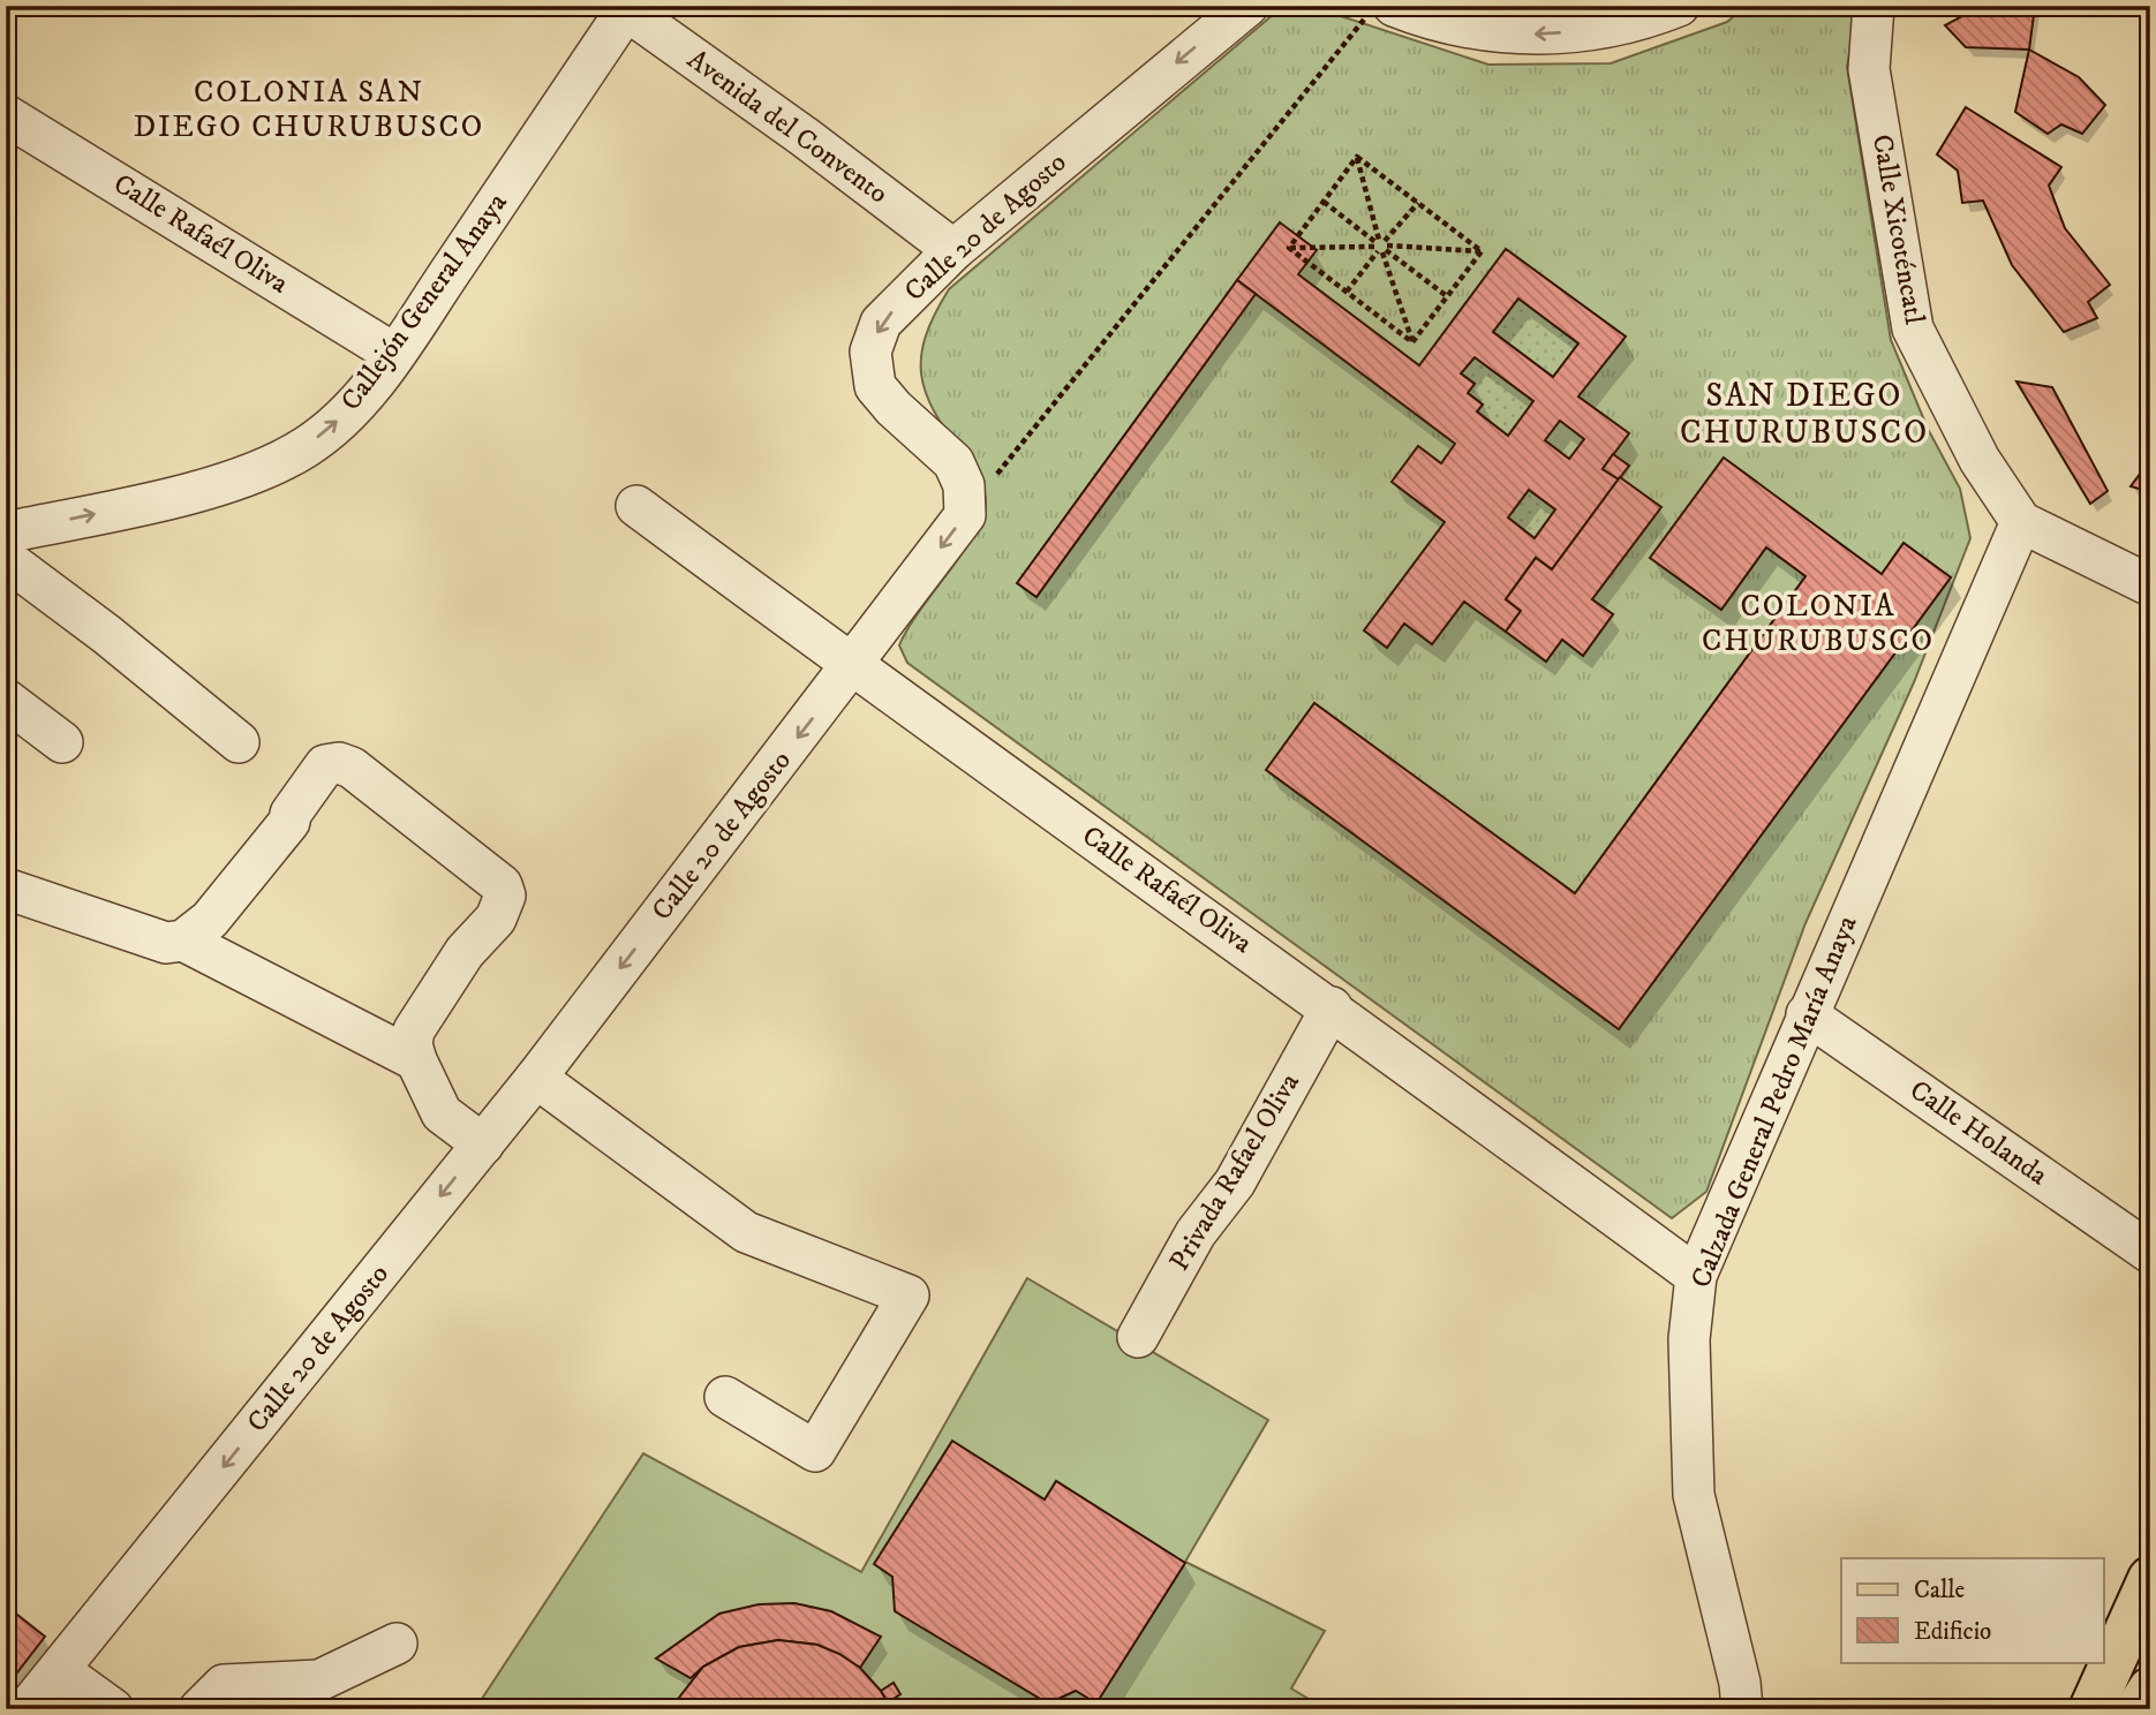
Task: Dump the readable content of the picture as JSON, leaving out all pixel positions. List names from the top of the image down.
{
  "streets": {
    "street": [
      "Avenida del Convento",
      "Calle 20 de Agosto",
      "Calle Xicoténcatl",
      "Calle Rafaél Oliva",
      "Callejón General Anaya",
      "Calzada General Pedro María Anaya",
      "Calle Holanda",
      "Privada Rafael Oliva"
    ]
  },
  "crossings": [
    ["Avenida del Convento", "Calle 20 de Agosto"],
    ["Avenida del Convento", "Callejón General Anaya"],
    ["Calle 20 de Agosto", "Calle Rafaél Oliva"],
    ["Calle Xicoténcatl", "Calzada General Pedro María Anaya"],
    ["Calle Rafaél Oliva", "Callejón General Anaya"],
    ["Calle Rafaél Oliva", "Calzada General Pedro María Anaya"],
    ["Calle Rafaél Oliva", "Privada Rafael Oliva"],
    ["Calzada General Pedro María Anaya", "Calle Holanda"]
  ],
  "one_way": ["Calle 20 de Agosto", "Callejón General Anaya"],
  "districts": ["COLONIA SAN DIEGO CHURUBUSCO", "SAN DIEGO CHURUBUSCO", "COLONIA CHURUBUSCO"],
  "legend": ["Calle", "Edificio"]
}
